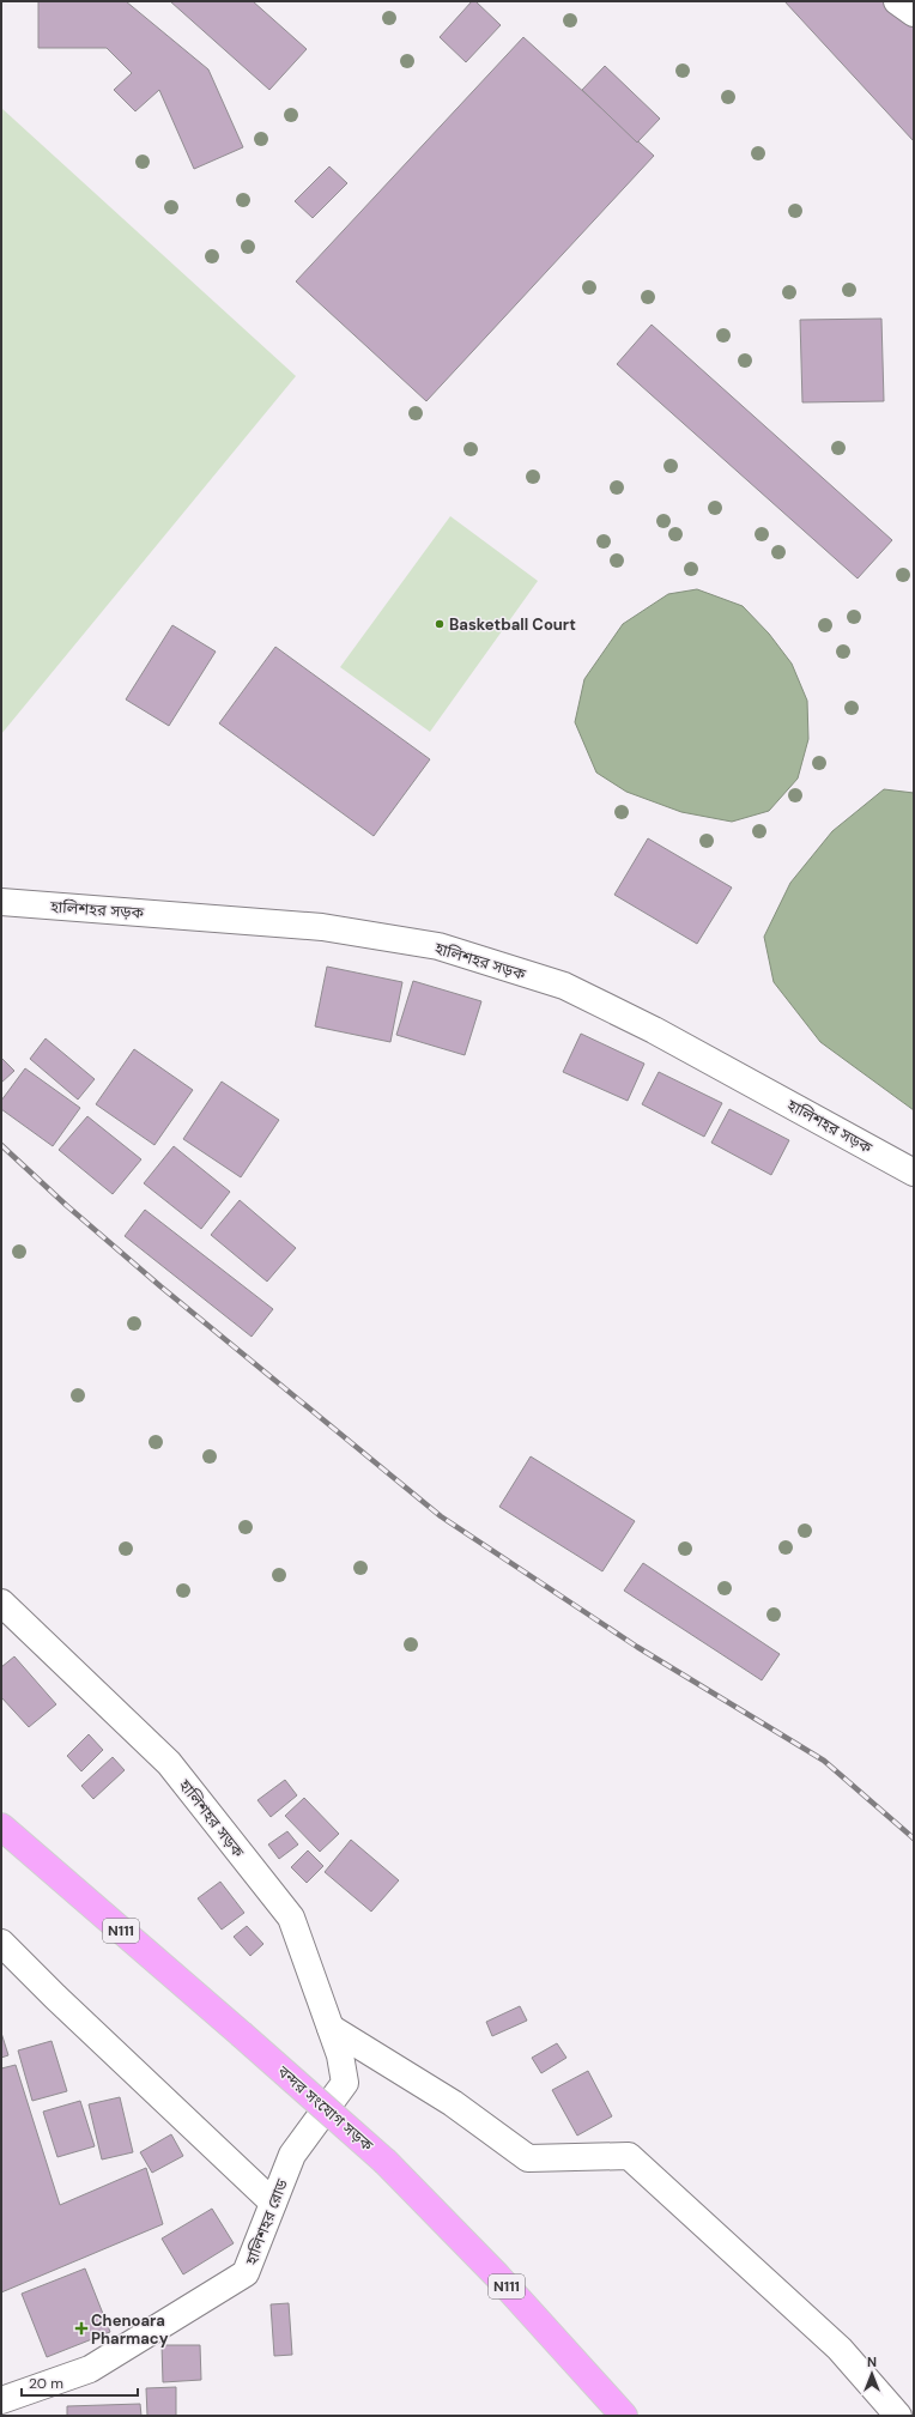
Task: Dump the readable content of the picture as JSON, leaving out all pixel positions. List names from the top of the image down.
{
  "streets": {
    "highway": ["N111", "বন্দর সংযোগ সড়ক"],
    "street": ["হালিশহর সড়ক", "হালিশহর রোড"]
  },
  "crossings": [
    ["হালিশহর সড়ক", "হালিশহর রোড"]
  ],
  "places": {
    "other": ["Basketball Court"],
    "health": ["Chenoara Pharmacy"]
  },
  "scale_bar": "20 m",
  "north": "top"
}
